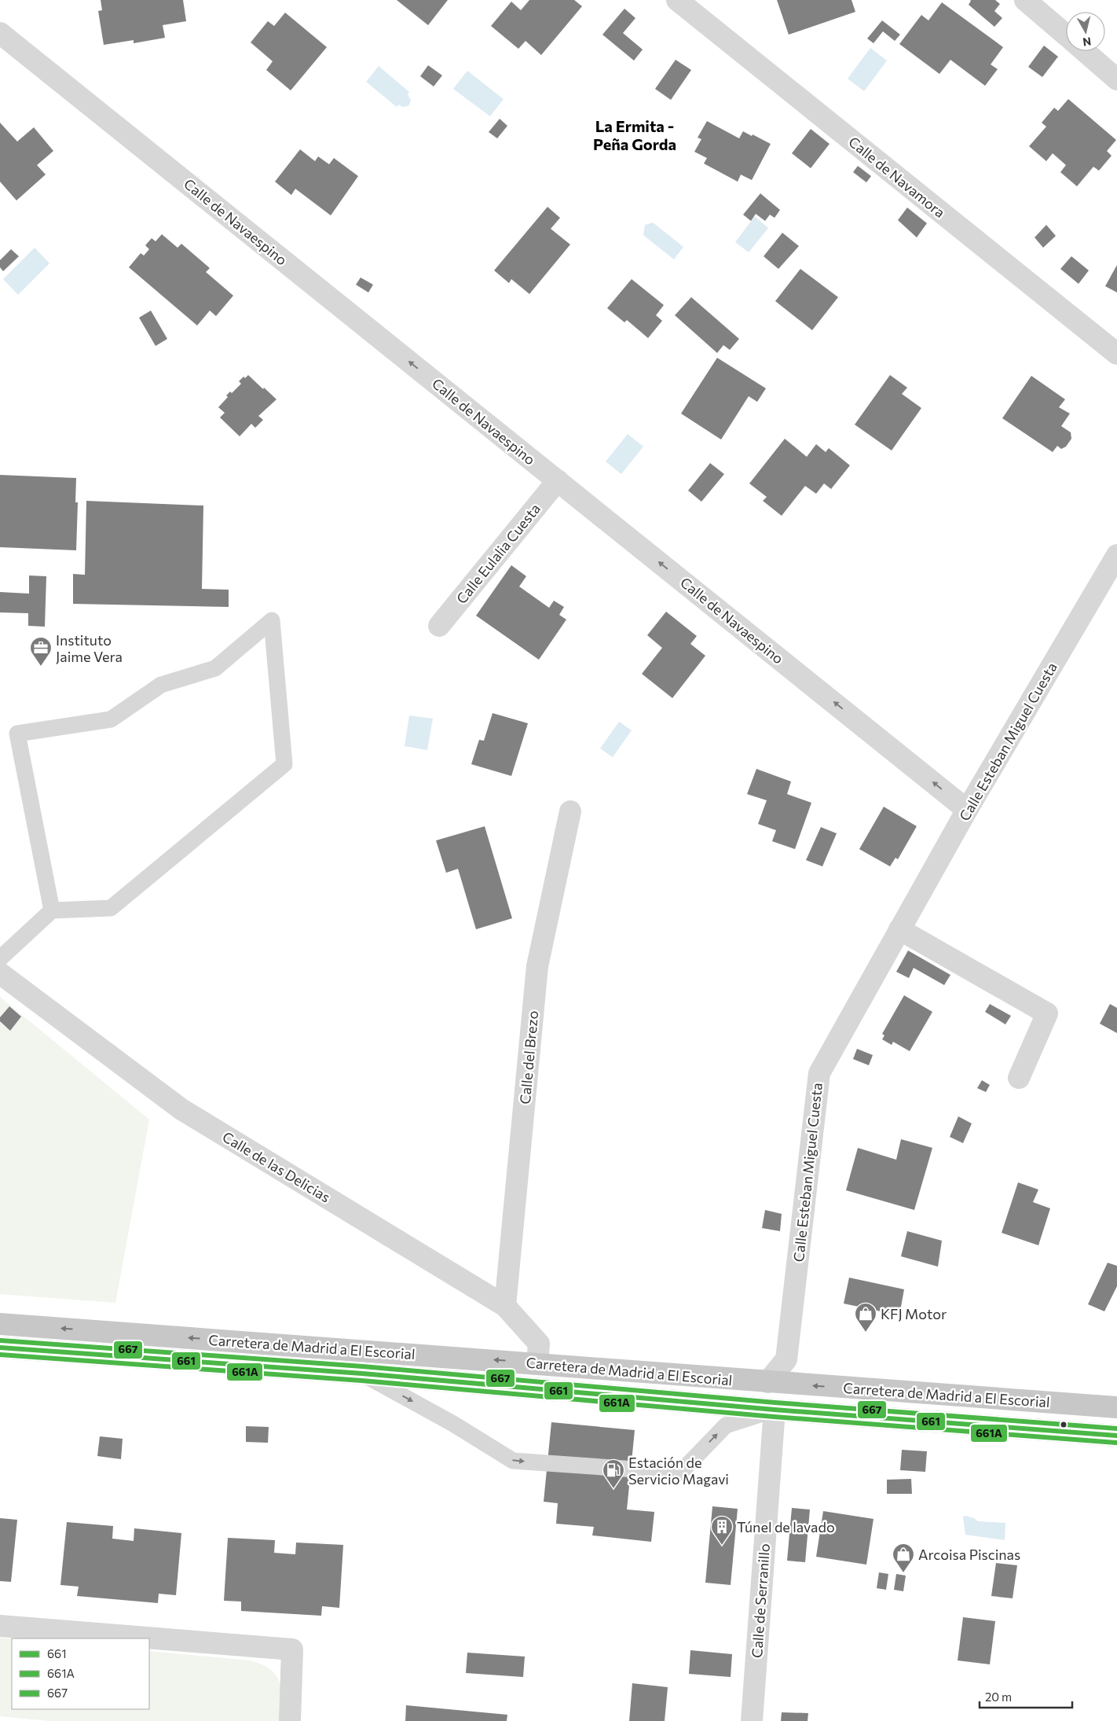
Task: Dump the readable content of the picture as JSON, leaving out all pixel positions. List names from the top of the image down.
{
  "streets": {
    "highway": ["Carretera de Madrid a El Escorial"],
    "street": [
      "Calle de Navamora",
      "Calle de Navaespino",
      "Calle Eulalia Cuesta",
      "Calle Esteban Miguel Cuesta",
      "Calle del Brezo",
      "Calle de las Delicias",
      "Calle de Serranillo"
    ]
  },
  "crossings": [
    ["Calle de Navaespino", "Calle Eulalia Cuesta"],
    ["Calle de Navaespino", "Calle Esteban Miguel Cuesta"],
    ["Calle Esteban Miguel Cuesta", "Carretera de Madrid a El Escorial"],
    ["Calle del Brezo", "Calle de las Delicias"],
    ["Calle de las Delicias", "Carretera de Madrid a El Escorial"],
    ["Carretera de Madrid a El Escorial", "Calle de Serranillo"]
  ],
  "one_way": ["Calle de Navaespino"],
  "districts": ["La Ermita - Peña Gorda"],
  "places": {
    "office": ["Instituto Jaime Vera"],
    "shop": ["KFJ Motor", "Arcoisa Piscinas"],
    "fuel station": ["Estación de Servicio Magavi"],
    "building": ["Túnel de lavado"]
  },
  "lines": ["transit line 667", "transit line 661", "transit line 661A"],
  "legend": ["661", "661A", "667"],
  "scale_bar": "20 m",
  "north": "bottom"
}
